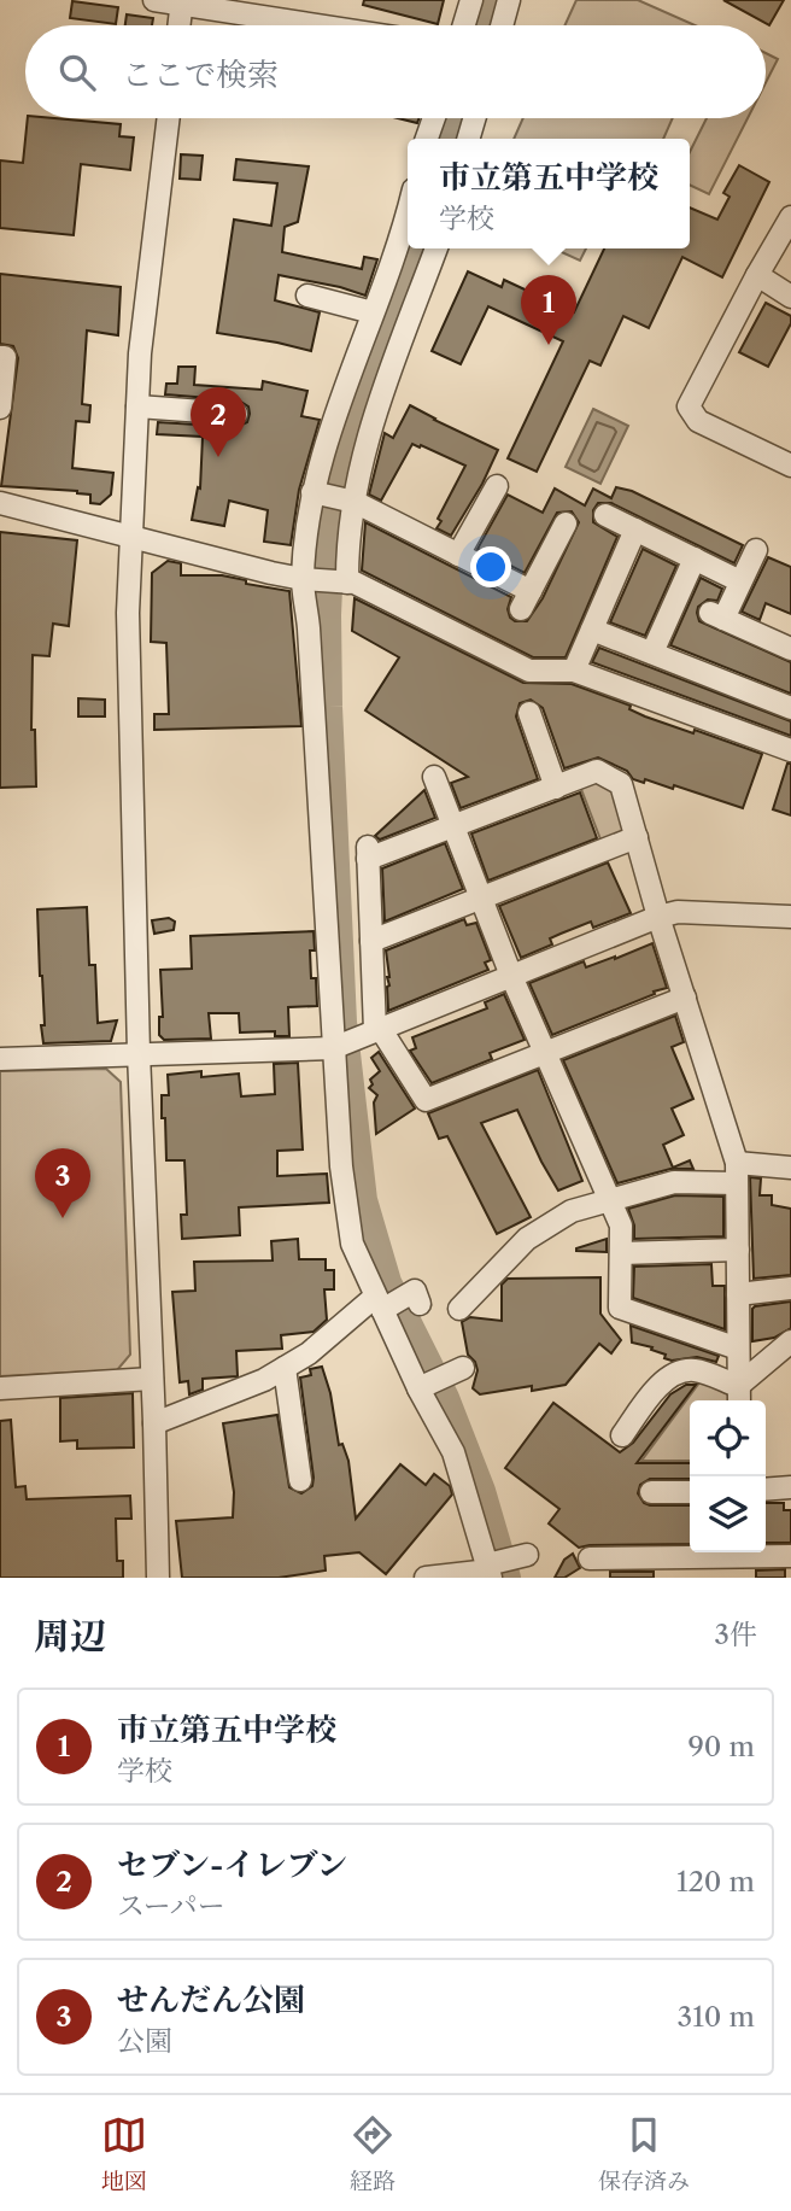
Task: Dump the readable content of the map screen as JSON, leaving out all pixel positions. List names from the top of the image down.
{
  "page": {
    "search": "ここで検索",
    "popup": ["市立第五中学校", "学校"],
    "pins": ["1", "2", "3"],
    "heading": ["周辺", "3件"],
    "list": [
      {
        "mark": "1",
        "name": "市立第五中学校",
        "note": "学校",
        "value": "90 m"
      },
      {
        "mark": "2",
        "name": "セブン-イレブン",
        "note": "スーパー",
        "value": "120 m"
      },
      {
        "mark": "3",
        "name": "せんだん公園",
        "note": "公園",
        "value": "310 m"
      }
    ],
    "nav": ["地図", "経路", "保存済み"]
  }
}
